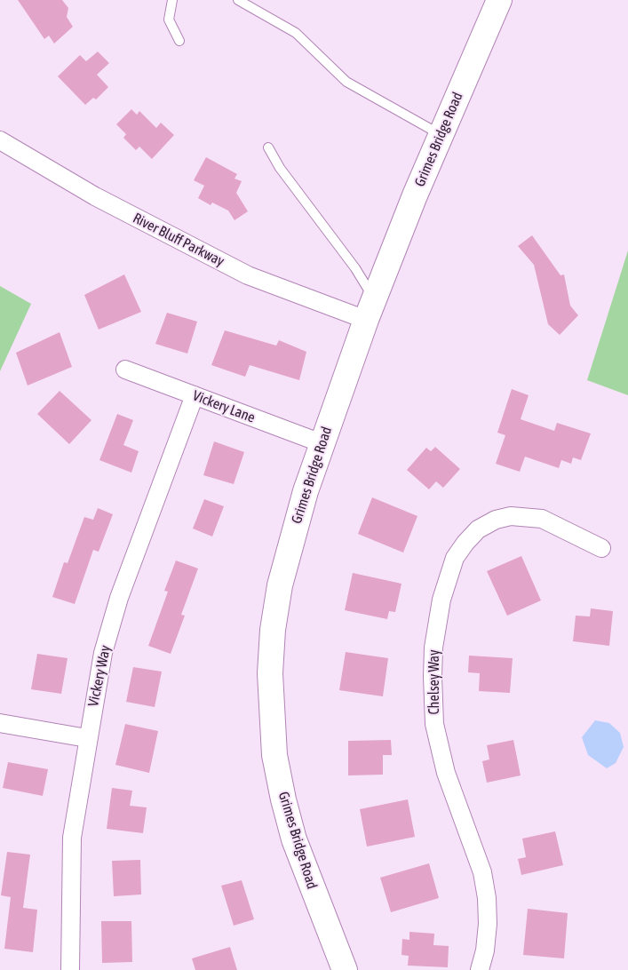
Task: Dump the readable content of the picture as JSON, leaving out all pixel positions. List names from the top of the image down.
{
  "streets": {
    "street": [
      "Grimes Bridge Road",
      "River Bluff Parkway",
      "Vickery Lane",
      "Vickery Way",
      "Chelsey Way"
    ]
  },
  "crossings": [
    ["Grimes Bridge Road", "River Bluff Parkway"],
    ["Grimes Bridge Road", "Vickery Lane"],
    ["Vickery Lane", "Vickery Way"]
  ]
}
